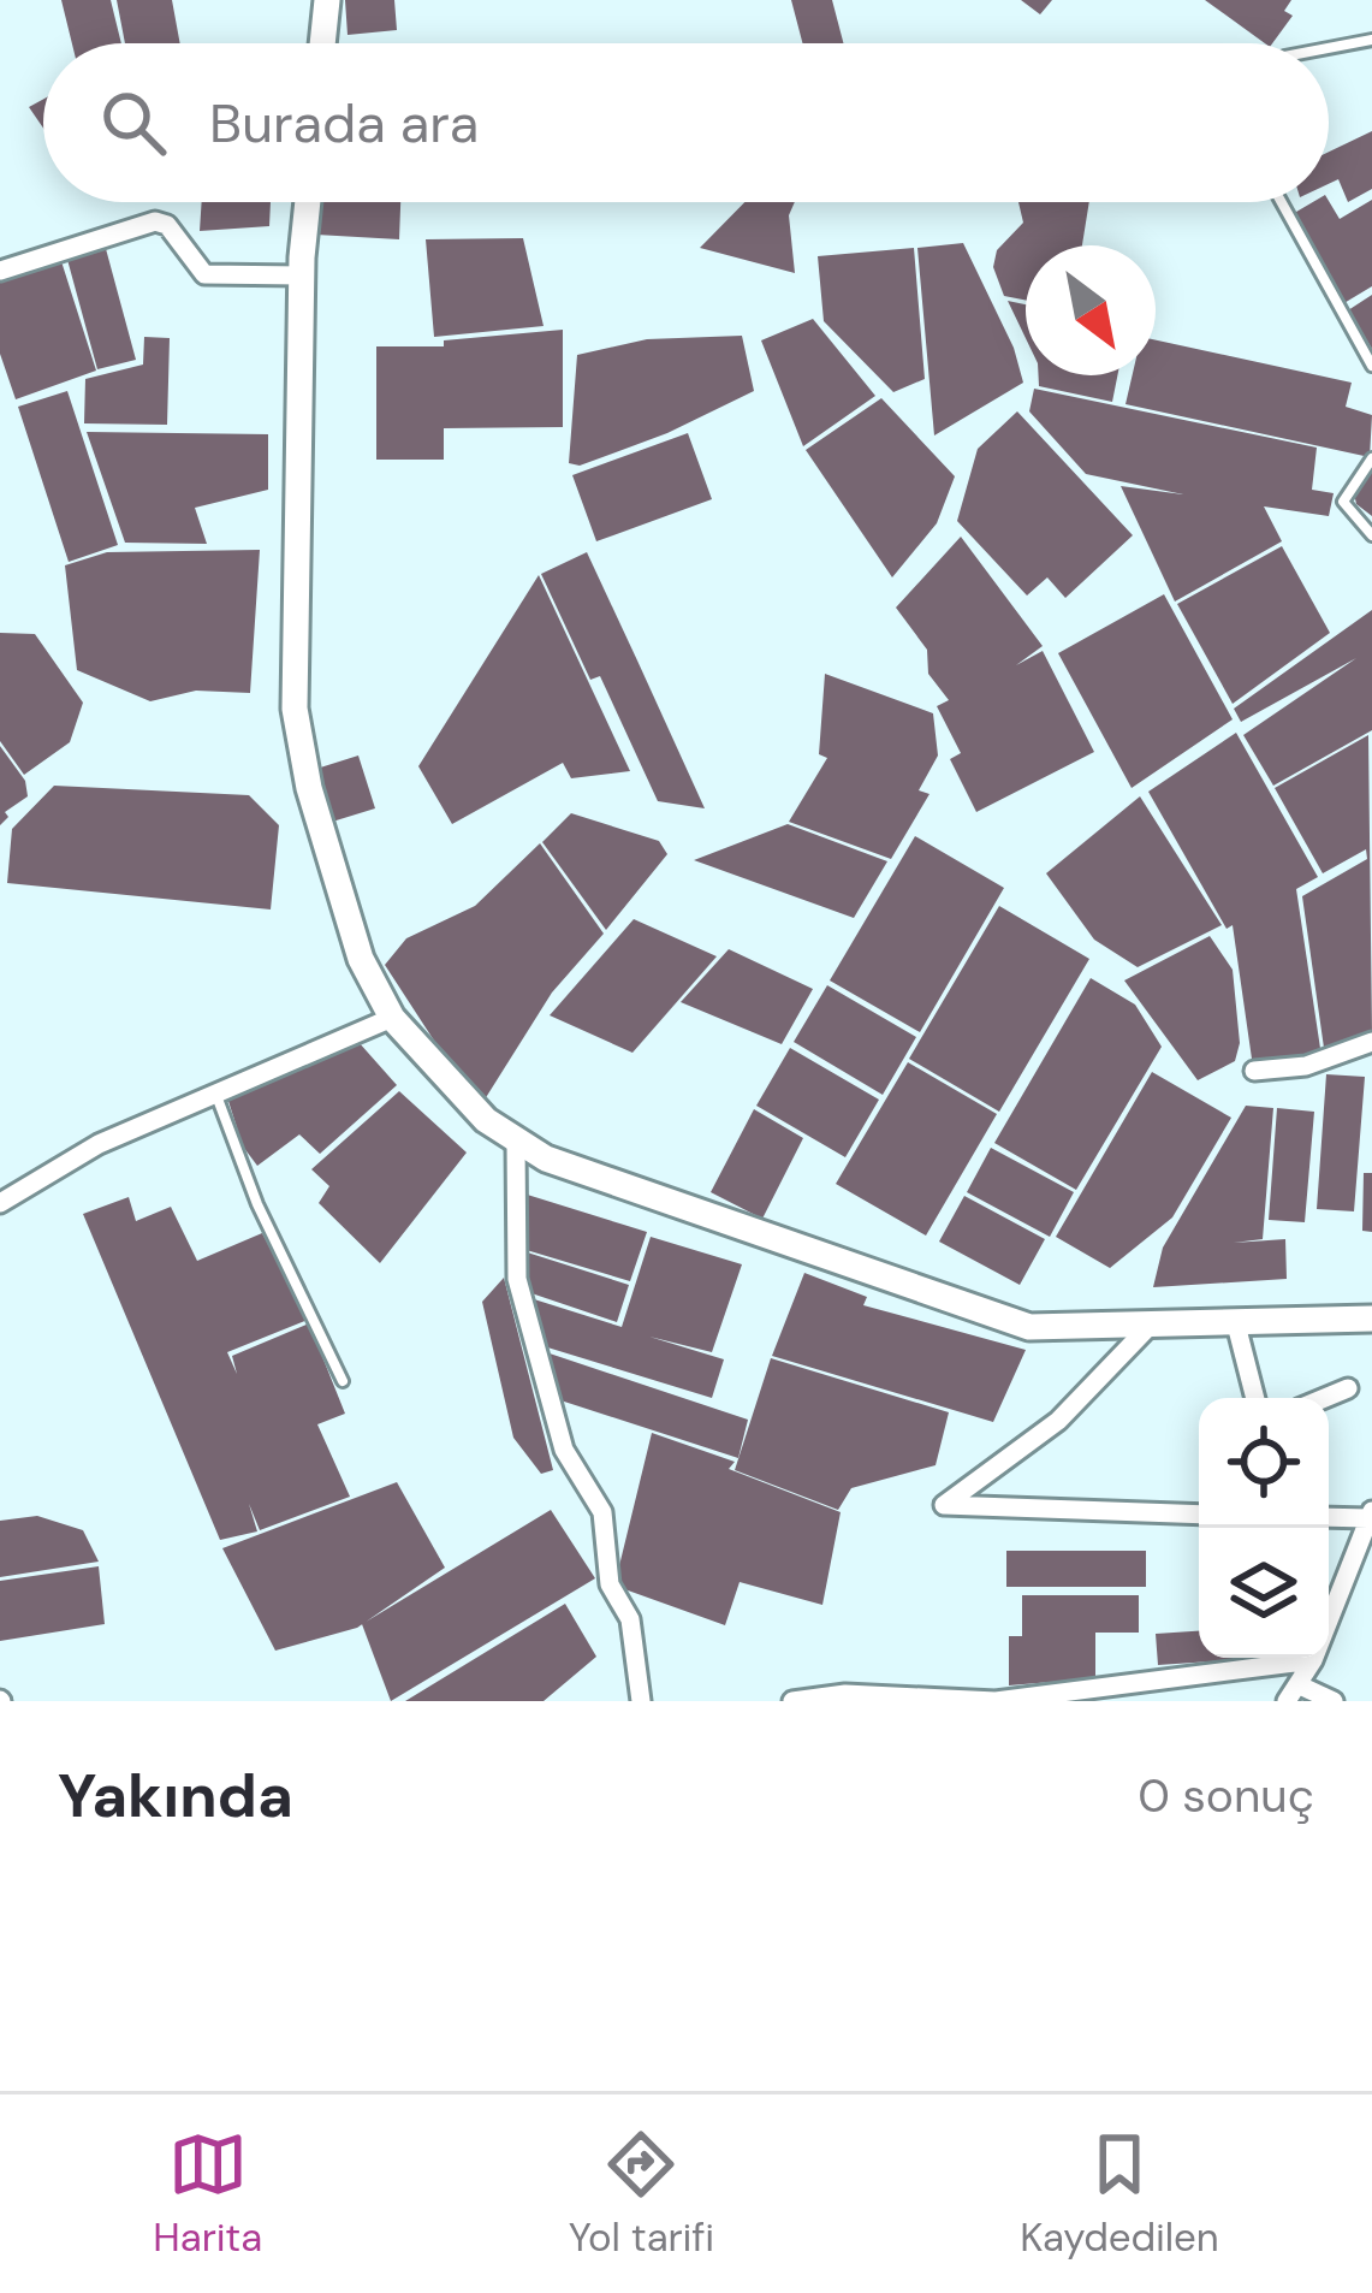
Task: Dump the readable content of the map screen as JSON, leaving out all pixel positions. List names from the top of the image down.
{
  "north": "bottom right",
  "page": {
    "search": "Burada ara",
    "heading": ["Yakında", "0 sonuç"],
    "nav": ["Harita", "Yol tarifi", "Kaydedilen"]
  }
}
